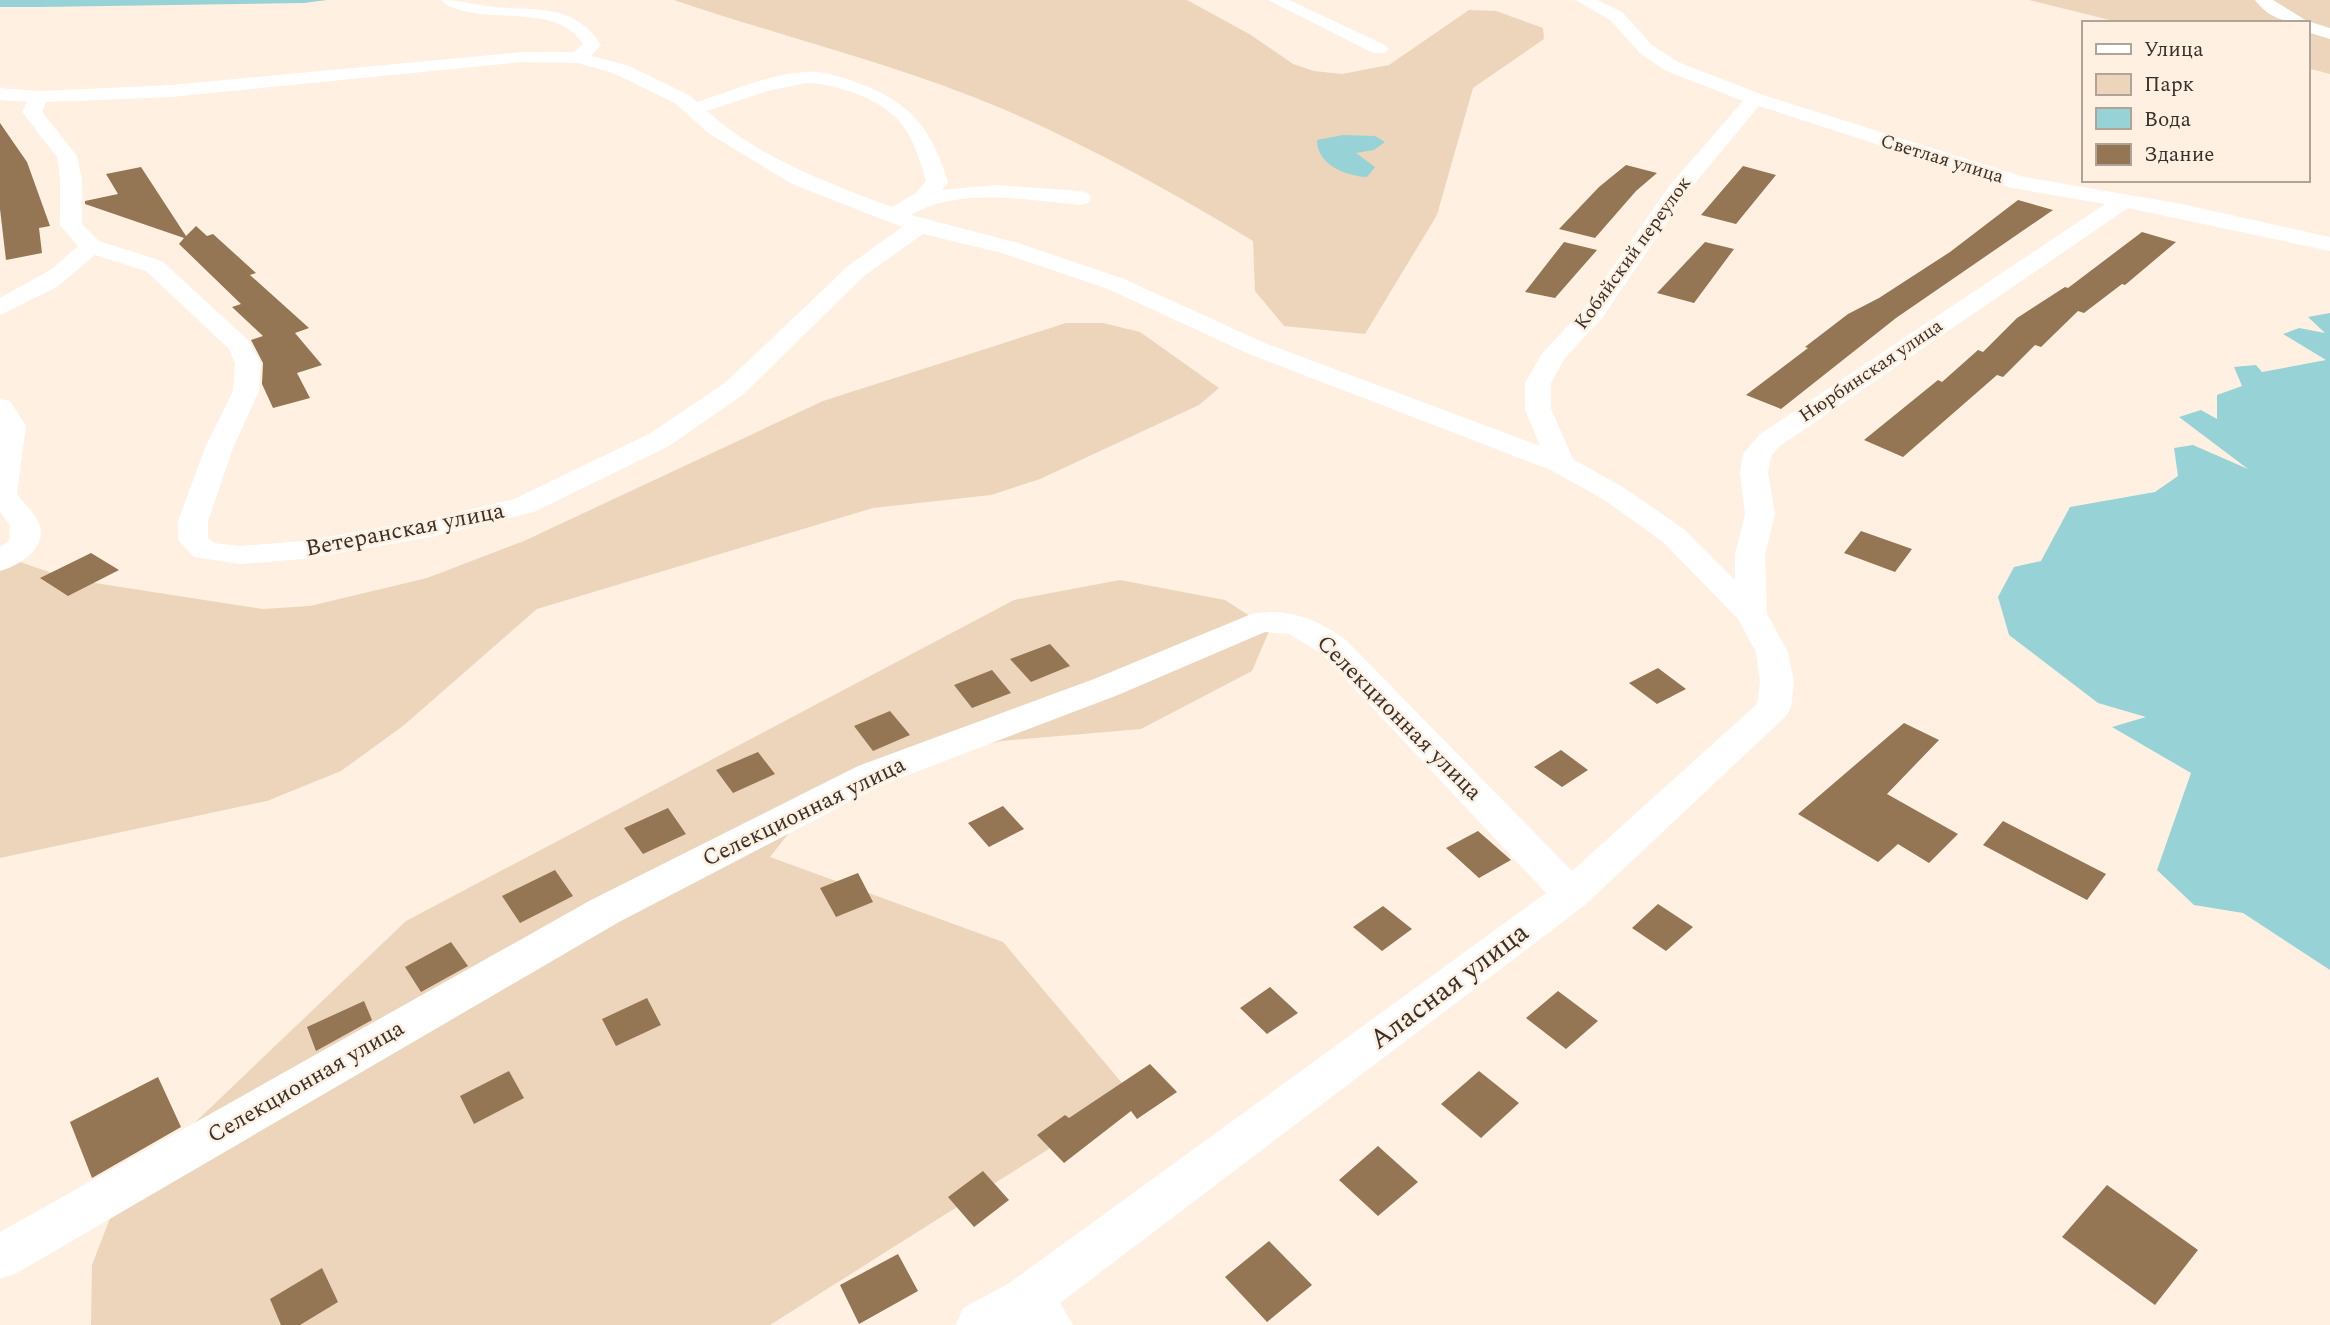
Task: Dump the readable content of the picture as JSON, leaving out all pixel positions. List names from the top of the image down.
{
  "streets": {
    "street": [
      "Светлая улица",
      "Кобяйский переулок",
      "Нюрбинская улица",
      "Ветеранская улица",
      "Селекционная улица",
      "Аласная улица"
    ]
  },
  "crossings": [
    ["Светлая улица", "Кобяйский переулок"],
    ["Светлая улица", "Нюрбинская улица"],
    ["Нюрбинская улица", "Аласная улица"],
    ["Селекционная улица", "Аласная улица"]
  ],
  "legend": [
    "Улица",
    "Парк",
    "Вода",
    "Здание"
  ]
}
